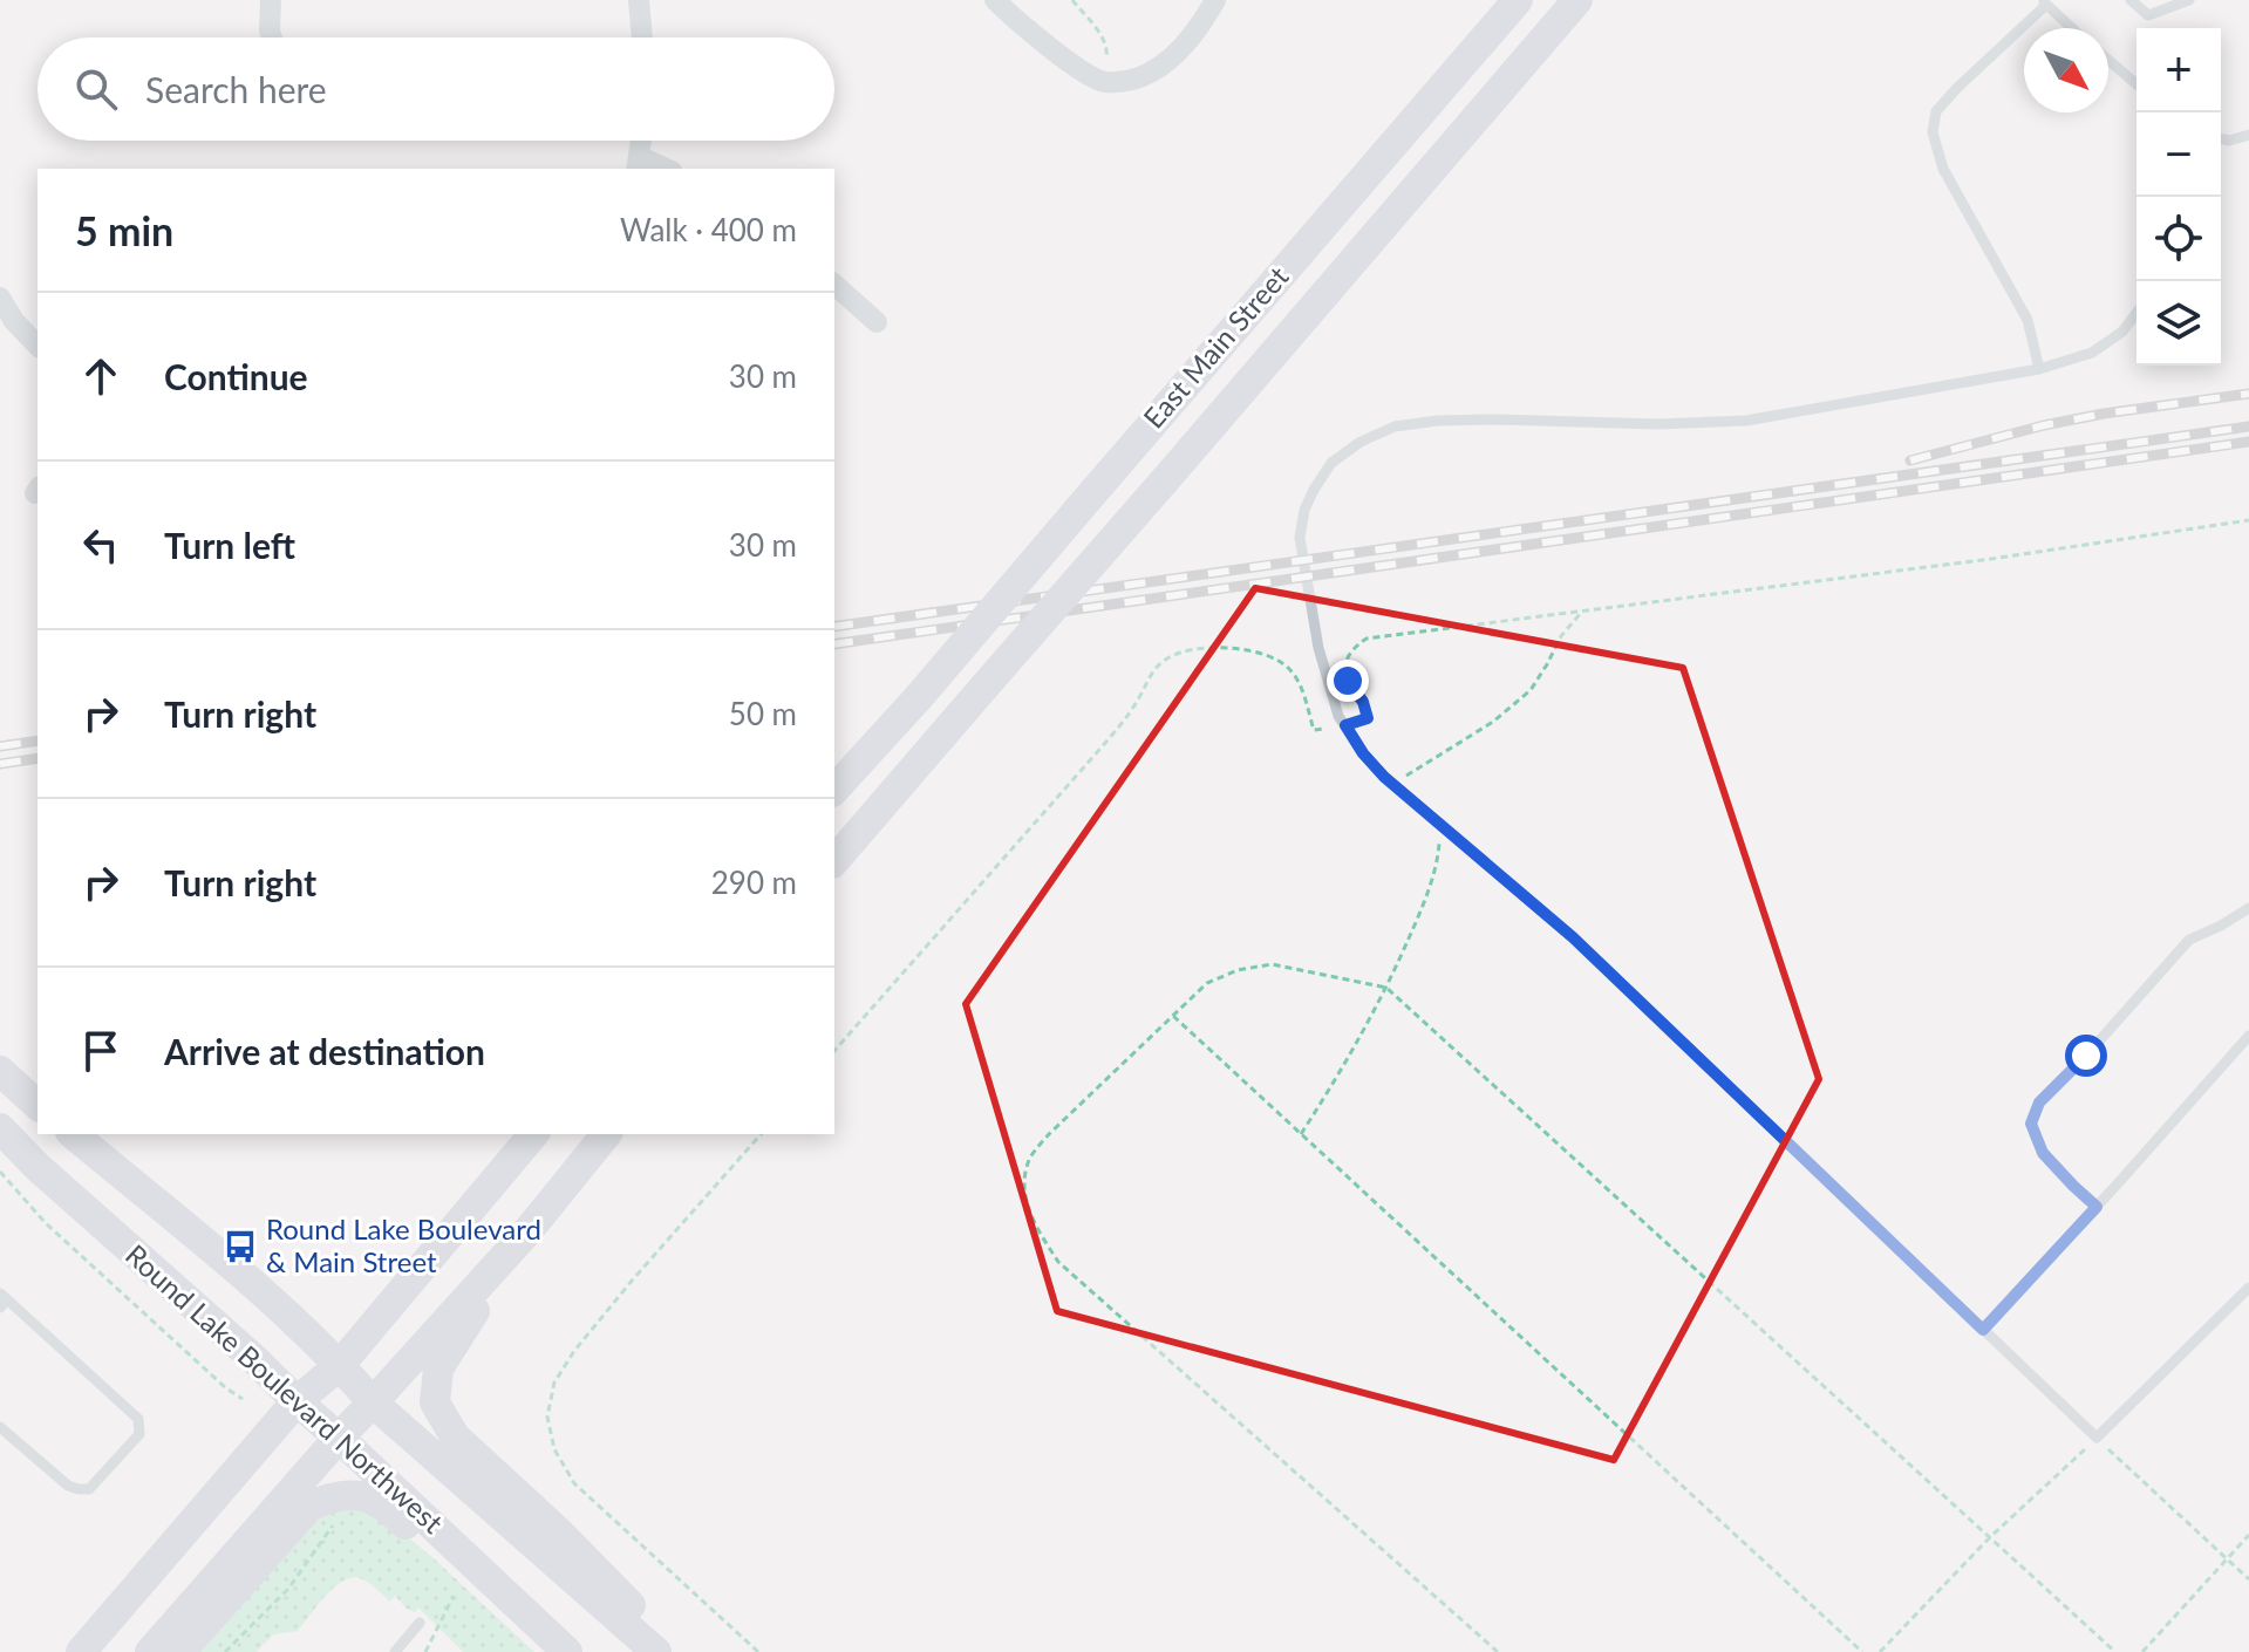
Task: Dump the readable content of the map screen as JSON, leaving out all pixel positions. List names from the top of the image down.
{
  "streets": {
    "main road": ["East Main Street", "Round Lake Boulevard Northwest"]
  },
  "places": {
    "bus stop": ["Round Lake Boulevard & Main Street"]
  },
  "north": "bottom right",
  "page": {
    "map_buttons": ["+", "−"],
    "search": "Search here",
    "heading": ["5 min", "Walk · 400 m"],
    "list": [
      ["Continue", "30 m"],
      ["Turn left", "30 m"],
      ["Turn right", "50 m"],
      ["Turn right", "290 m"],
      "Arrive at destination"
    ]
  }
}
